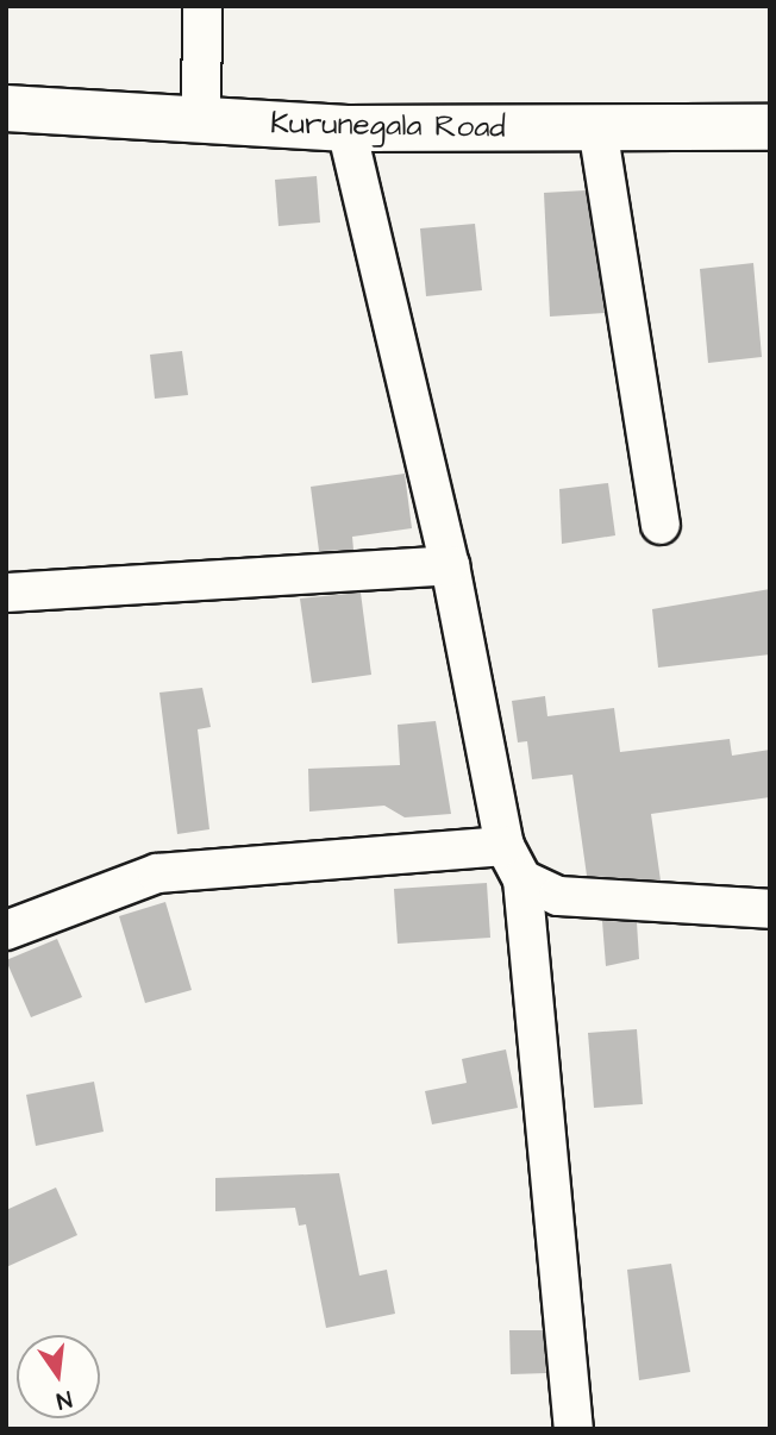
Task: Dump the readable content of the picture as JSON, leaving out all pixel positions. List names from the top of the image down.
{
  "streets": {
    "highway": ["Kurunegala Road"]
  },
  "north": "bottom"
}
